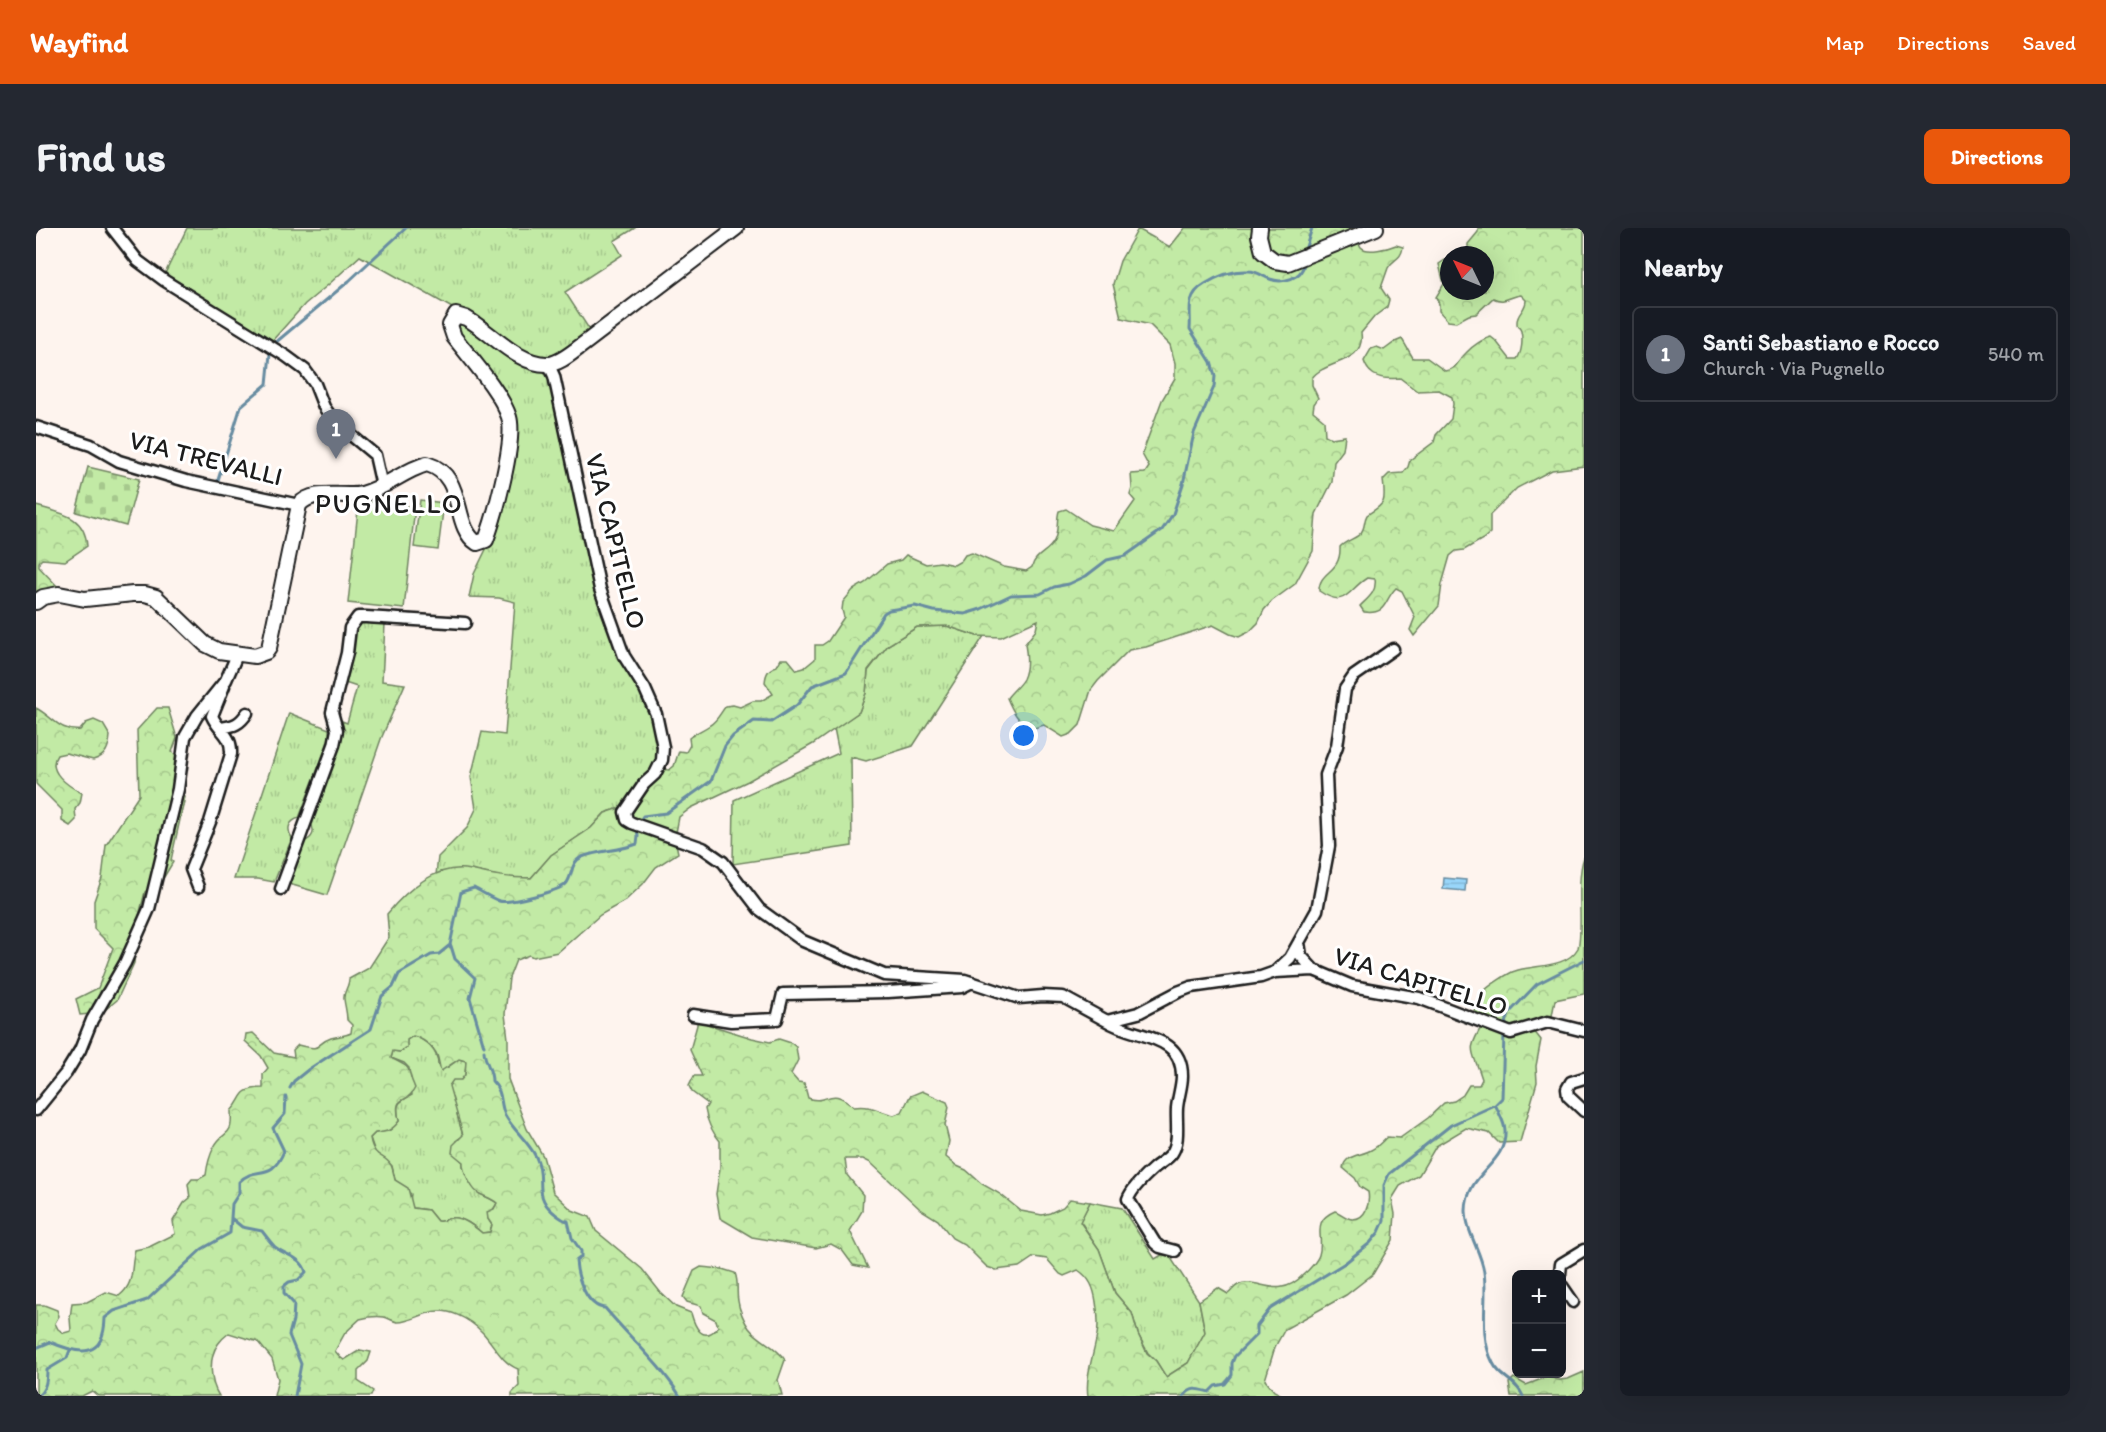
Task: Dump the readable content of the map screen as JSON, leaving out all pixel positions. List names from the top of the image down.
{
  "streets": {
    "street": ["VIA TREVALLI", "VIA CAPITELLO"]
  },
  "districts": ["PUGNELLO"],
  "north": "top left",
  "page": {
    "header": "Wayfind",
    "nav": ["Map", "Directions", "Saved"],
    "buttons": "Directions",
    "title": "Find us",
    "heading": "Nearby",
    "list": [
      {
        "mark": "1",
        "name": "Santi Sebastiano e Rocco",
        "note": "Church · Via Pugnello",
        "value": "540 m"
      }
    ],
    "pins": "1",
    "map_buttons": ["+", "−"]
  }
}
